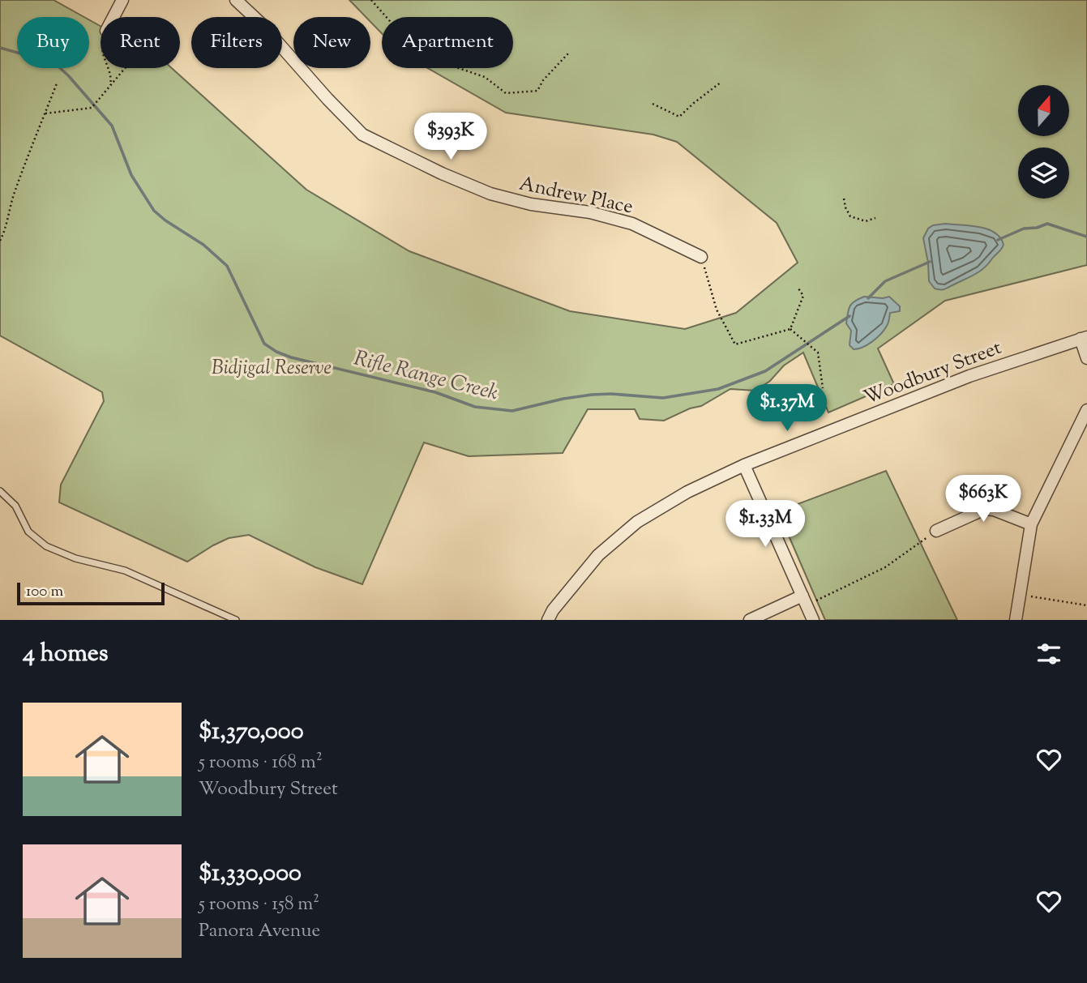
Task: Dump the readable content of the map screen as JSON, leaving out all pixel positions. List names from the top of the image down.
{
  "streets": {
    "street": ["Andrew Place", "Woodbury Street"]
  },
  "water": ["Rifle Range Creek"],
  "parks": ["Bidjigal Reserve"],
  "scale_bar": "100 m",
  "north": "top",
  "page": {
    "chip": [
      "Buy",
      "Rent",
      "Filters",
      "New",
      "Apartment"
    ],
    "price": [
      "$393K",
      "$1.37M",
      "$663K",
      "$1.33M"
    ],
    "scale": "100 m",
    "heading": "4 homes",
    "list": [
      {
        "name": "$1,370,000",
        "note": "5 rooms · 168 m² · Woodbury Street"
      },
      {
        "name": "$1,330,000",
        "note": "5 rooms · 158 m² · Panora Avenue"
      }
    ]
  }
}
